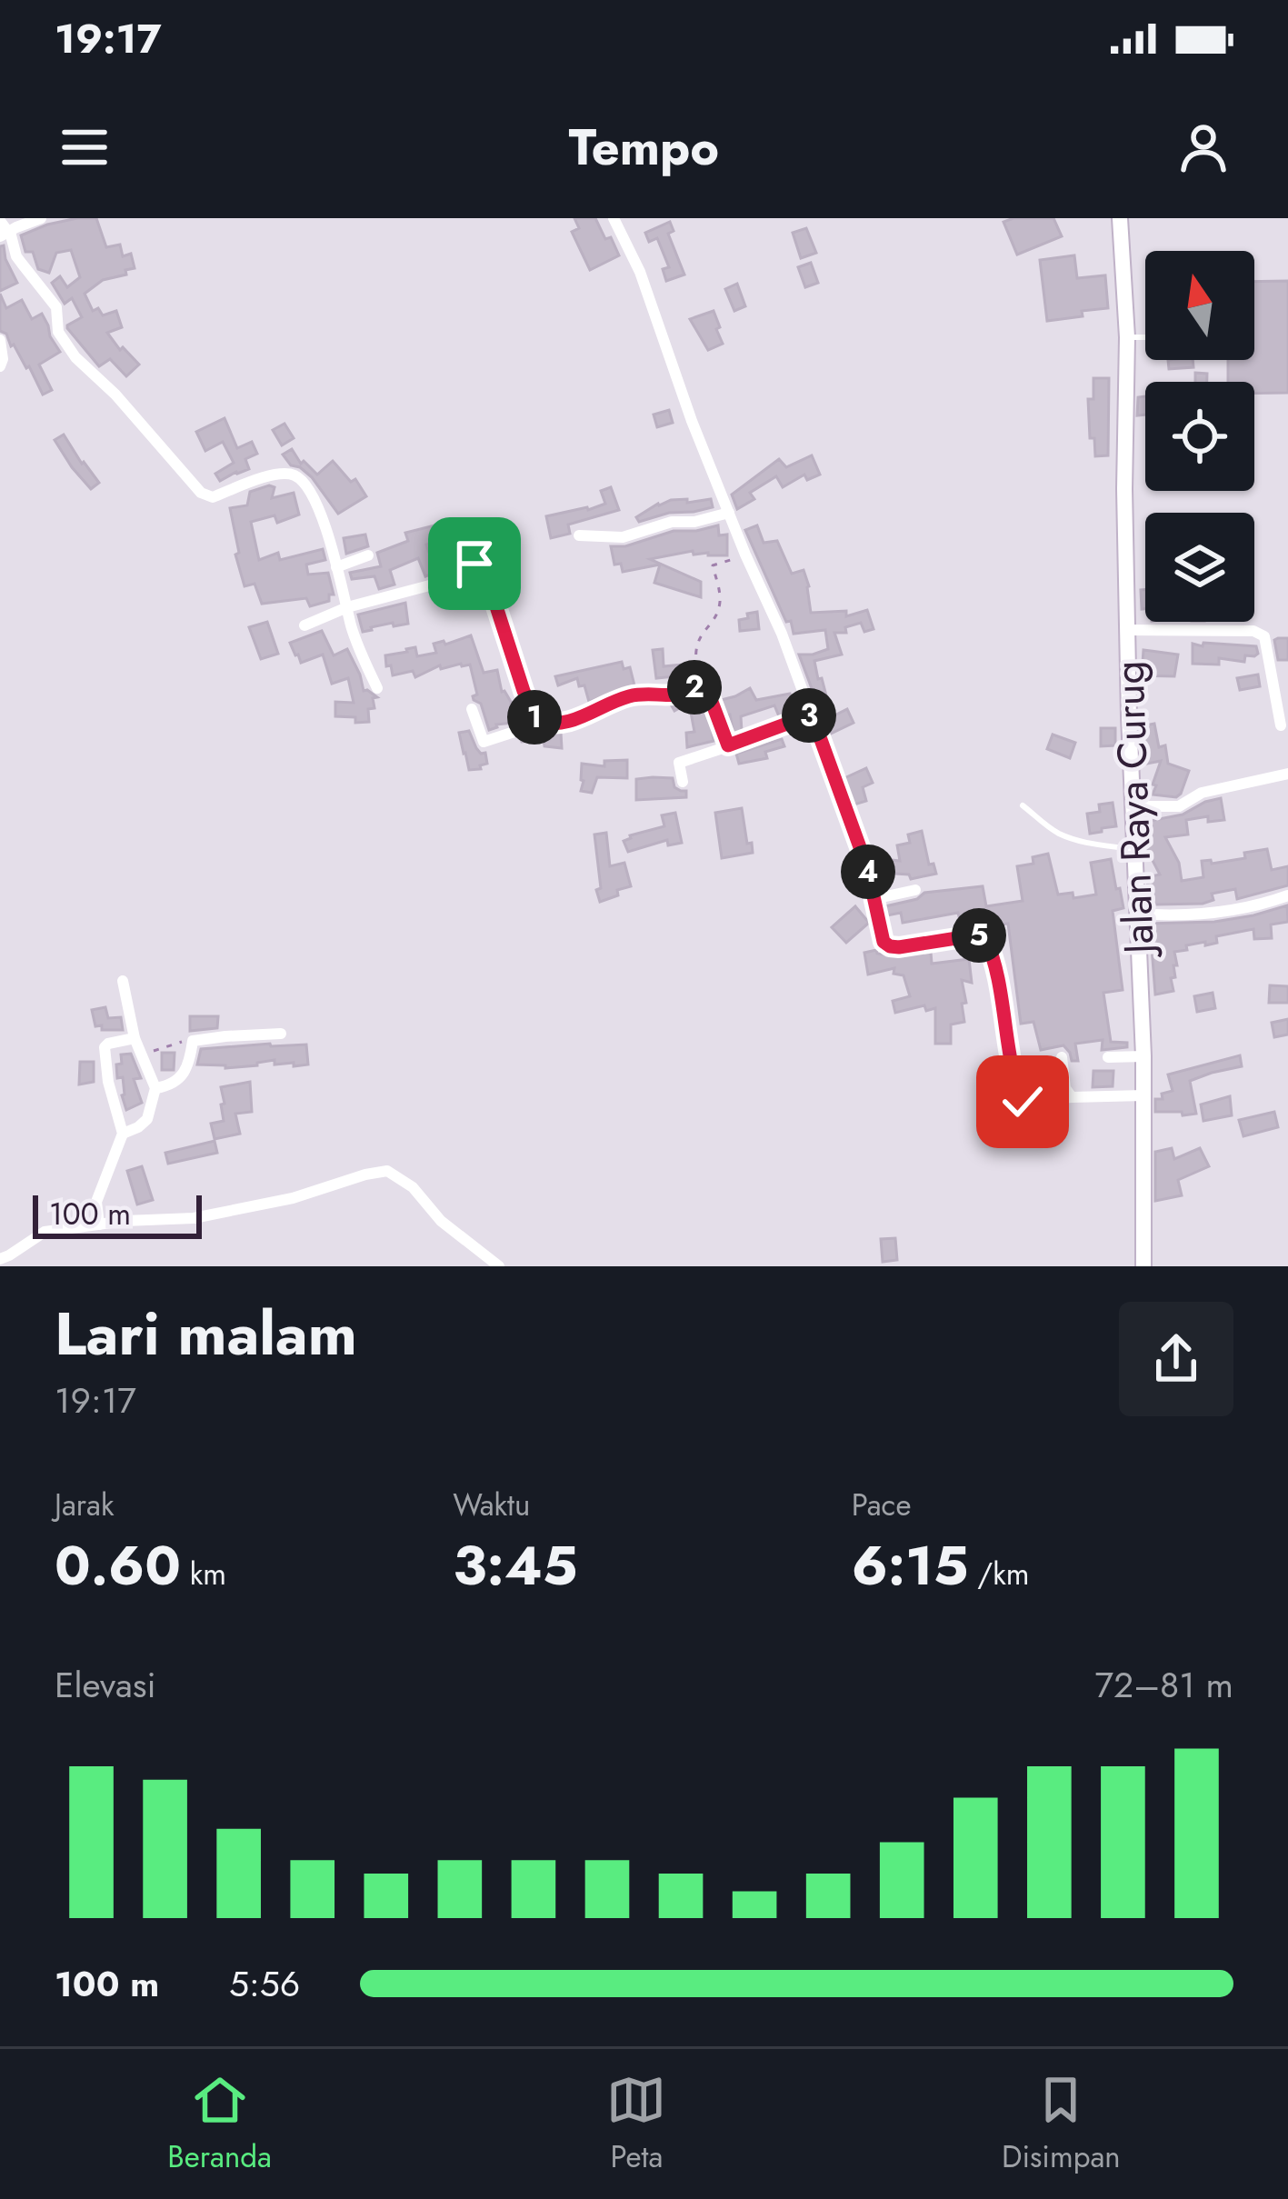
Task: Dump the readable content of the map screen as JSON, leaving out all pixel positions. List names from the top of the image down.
{
  "streets": {
    "street": ["Jalan Raya Curug"]
  },
  "scale_bar": "100 m",
  "north": "top",
  "page": {
    "status": "19:17",
    "header": "Tempo",
    "pins": [
      "2",
      "3",
      "1",
      "4",
      "5"
    ],
    "scale": "100 m",
    "heading": ["Lari malam", "19:17"],
    "stats": [
      ["Jarak", "0.60 km"],
      ["Waktu", "3:45"],
      ["Pace", "6:15 /km"]
    ],
    "chart": ["Elevasi", "72–81 m"],
    "list": [
      {
        "name": "100 m",
        "note": "5:56"
      }
    ],
    "tabs": ["Beranda", "Peta", "Disimpan"]
  }
}
